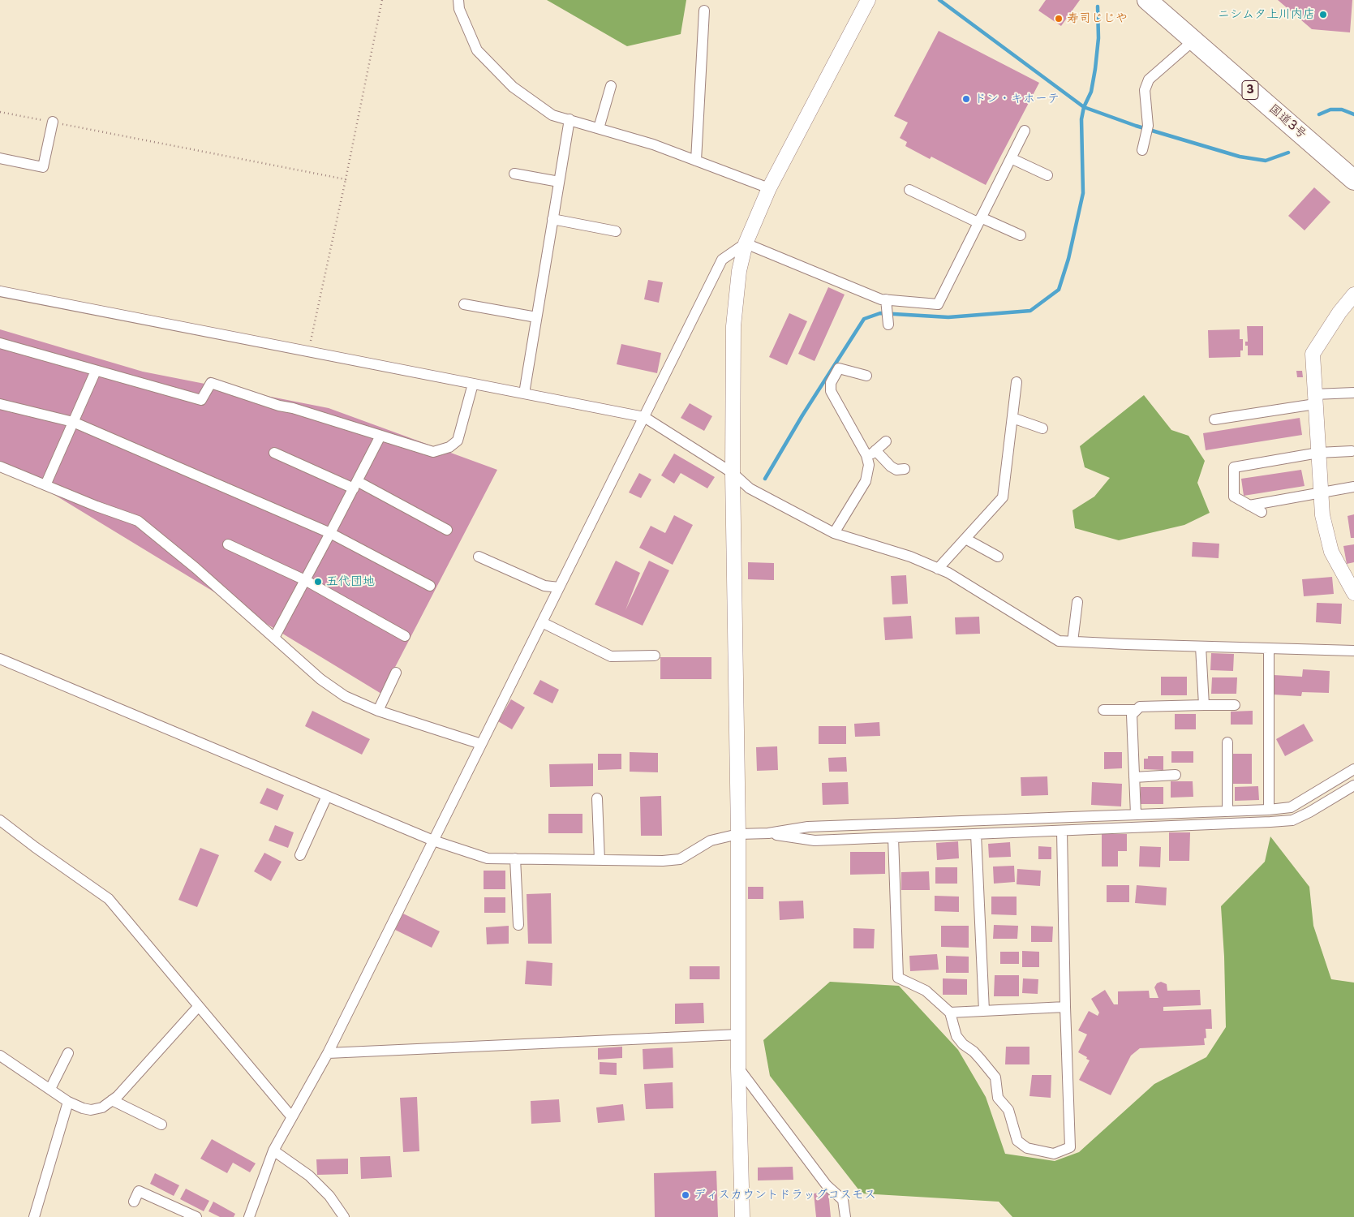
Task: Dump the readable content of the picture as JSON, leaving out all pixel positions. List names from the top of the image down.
{
  "streets": {
    "highway": ["3", "国道3号"]
  },
  "places": [
    "ニシムタ上川内店",
    "寿司じじや",
    "ドン・キホーテ",
    "五代団地",
    "ディスカウントドラッグコスモス"
  ]
}
